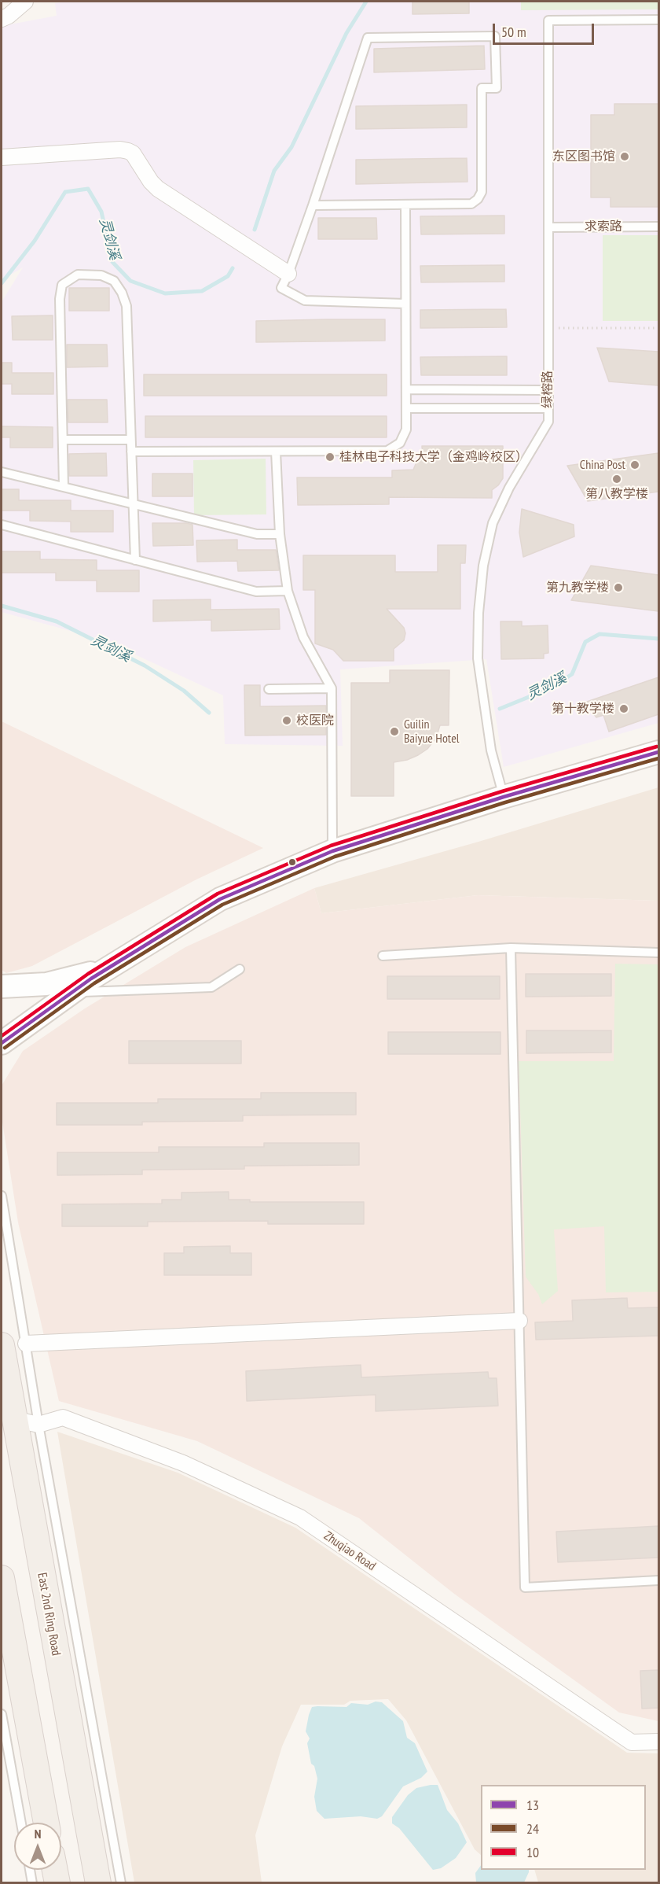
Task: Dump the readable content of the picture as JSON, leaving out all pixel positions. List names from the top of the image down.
{
  "streets": {
    "main road": ["East 2nd Ring Road"],
    "street": ["Zhuqiao Road"],
    "lane": ["求索路", "绿榕路"]
  },
  "crossings": [
    ["求索路", "绿榕路"],
    ["Zhuqiao Road", "East 2nd Ring Road"]
  ],
  "water": ["灵剑溪"],
  "places": [
    "东区图书馆",
    "桂林电子科技大学（金鸡岭校区）",
    "China Post",
    "第八教学楼",
    "第九教学楼",
    "第十教学楼",
    "校医院",
    "Guilin Baiyue Hotel"
  ],
  "lines": ["transit line 10", "transit line 13", "transit line 24"],
  "legend": ["13", "24", "10"],
  "scale_bar": "50 m",
  "north": "top"
}
